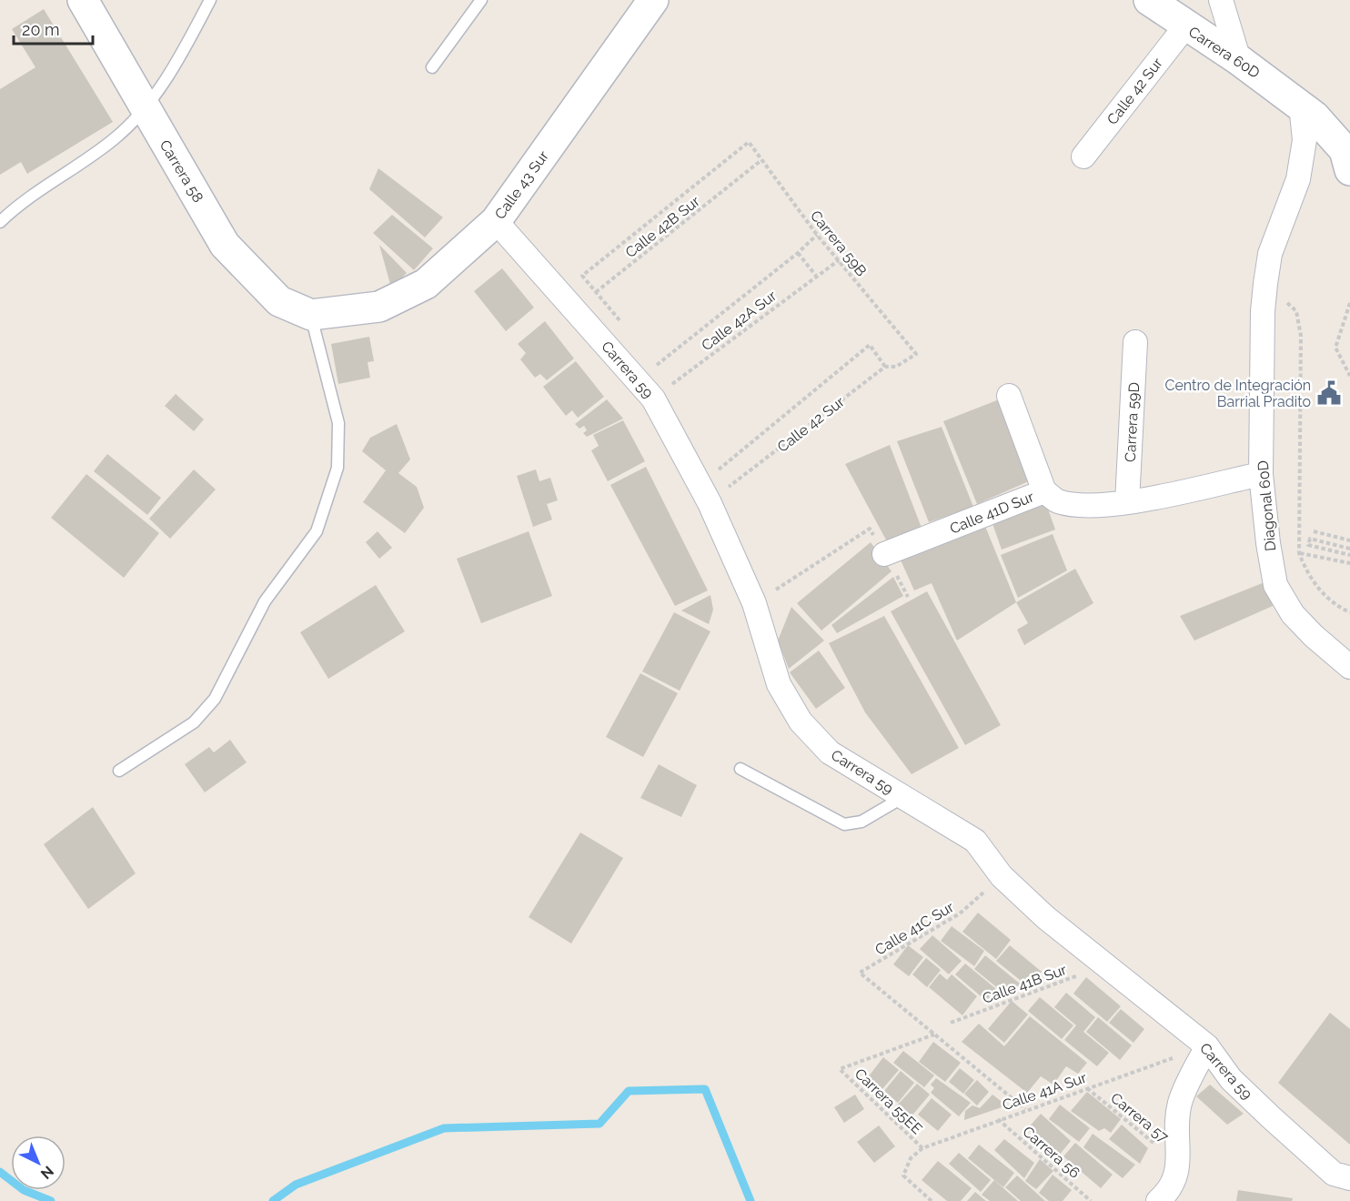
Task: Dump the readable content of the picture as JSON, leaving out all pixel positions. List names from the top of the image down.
{
  "streets": {
    "main road": ["Carrera 60D", "Carrera 58", "Calle 43 Sur"],
    "street": [
      "Calle 42 Sur",
      "Carrera 59",
      "Carrera 59D",
      "Diagonal 60D",
      "Calle 41D Sur"
    ],
    "path": [
      "Calle 42B Sur",
      "Carrera 59B",
      "Calle 42A Sur",
      "Calle 41C Sur",
      "Calle 41B Sur",
      "Calle 41A Sur",
      "Carrera 55EE",
      "Carrera 57",
      "Carrera 56"
    ]
  },
  "crossings": [
    ["Carrera 60D", "Calle 42 Sur"],
    ["Carrera 60D", "Diagonal 60D"],
    ["Calle 42 Sur", "Carrera 59B"],
    ["Calle 42 Sur", "Carrera 59"],
    ["Carrera 58", "Calle 43 Sur"],
    ["Calle 43 Sur", "Carrera 59"],
    ["Calle 42B Sur", "Carrera 59B"],
    ["Calle 42B Sur", "Carrera 59"],
    ["Carrera 59B", "Calle 42A Sur"],
    ["Calle 42A Sur", "Carrera 59"],
    ["Carrera 59", "Calle 41C Sur"],
    ["Carrera 59", "Calle 41B Sur"],
    ["Carrera 59", "Calle 41A Sur"],
    ["Carrera 59D", "Calle 41D Sur"],
    ["Diagonal 60D", "Calle 41D Sur"],
    ["Calle 41C Sur", "Carrera 55EE"],
    ["Calle 41A Sur", "Carrera 55EE"],
    ["Calle 41A Sur", "Carrera 57"],
    ["Calle 41A Sur", "Carrera 56"]
  ],
  "places": {
    "public building": ["Centro de Integración Barrial Pradito"]
  },
  "scale_bar": "20 m",
  "north": "bottom right"
}
